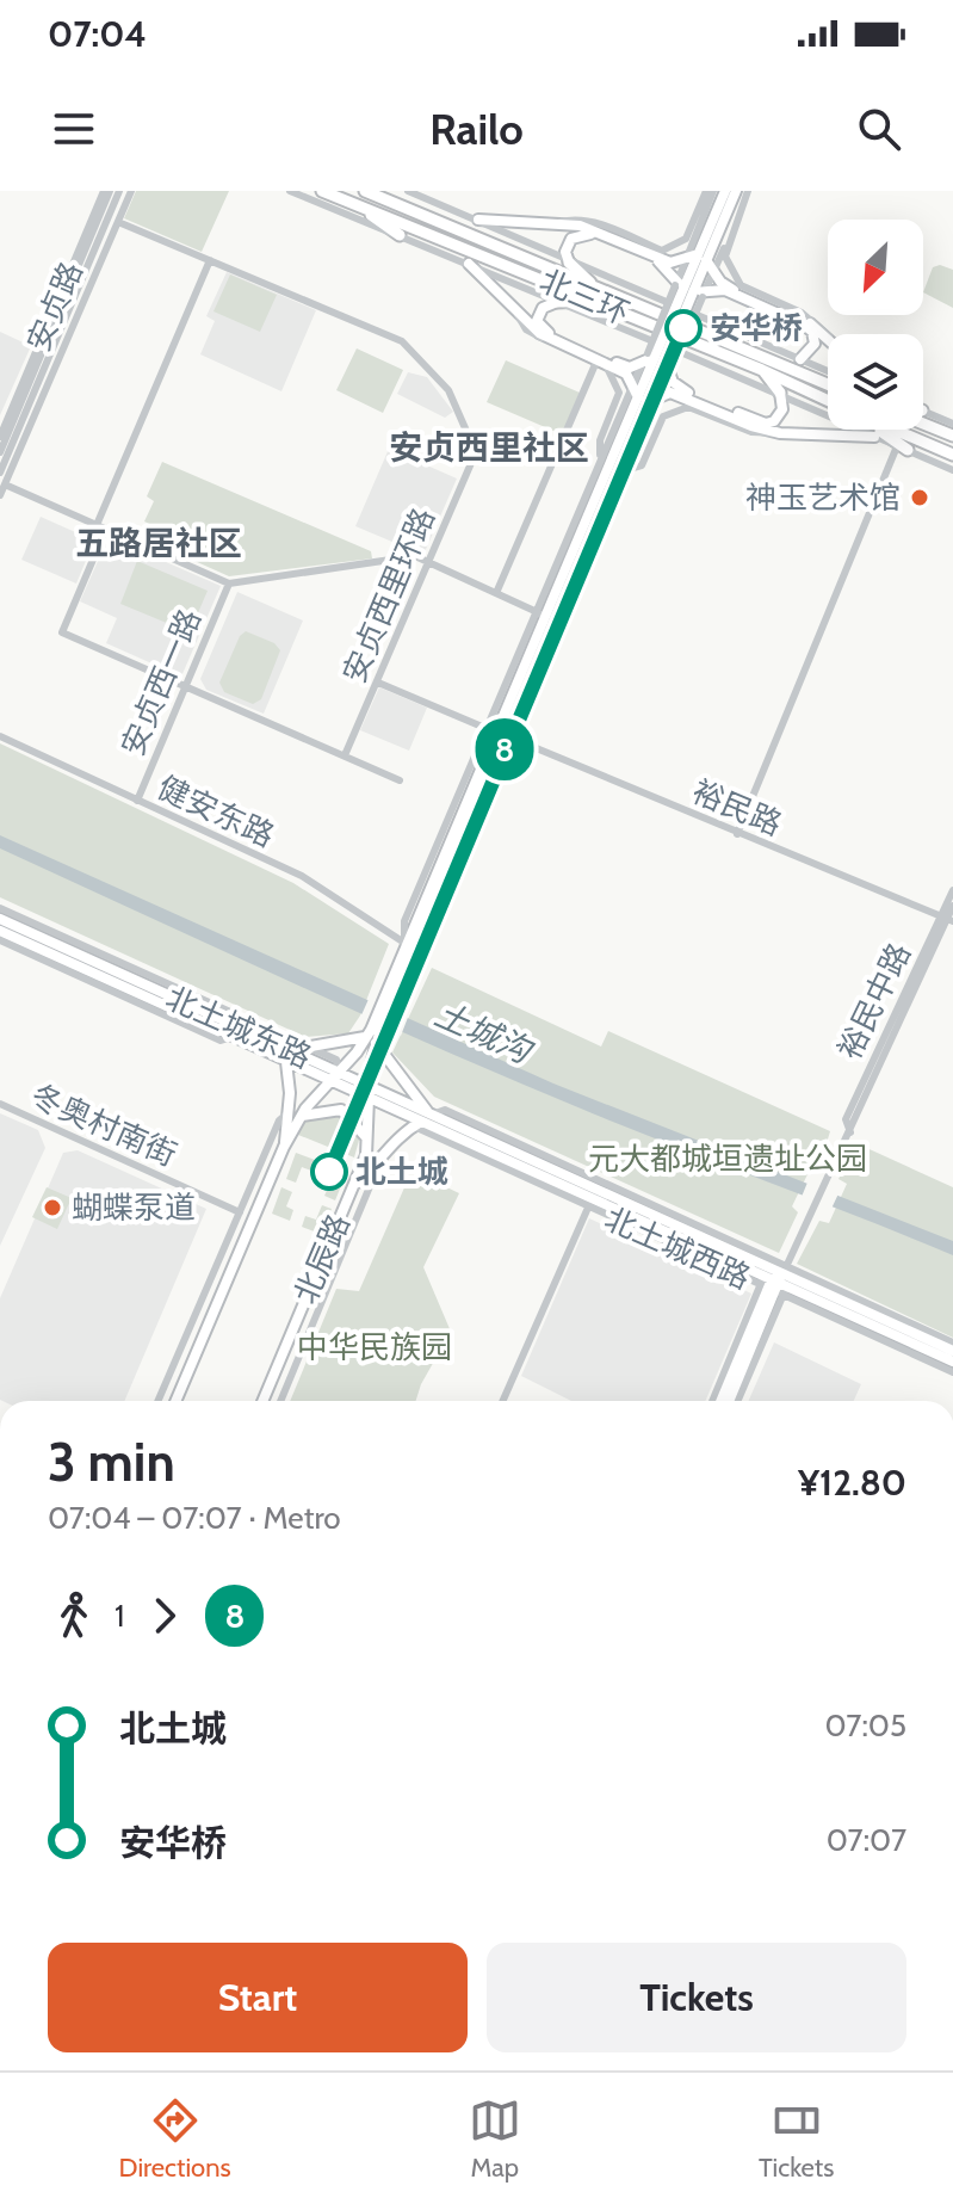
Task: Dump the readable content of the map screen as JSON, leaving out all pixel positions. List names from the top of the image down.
{
  "streets": {
    "highway": ["北三环"],
    "main road": ["北土城东路", "北土城西路", "北辰路"],
    "street": [
      "安贞路",
      "安贞西里环路",
      "安贞西一路",
      "裕民路",
      "健安东路",
      "裕民中路",
      "冬奥村南街"
    ]
  },
  "crossings": [
    ["安贞路", "安贞西里环路"],
    ["安贞西里环路", "裕民路"],
    ["安贞西一路", "健安东路"],
    ["裕民路", "裕民中路"],
    ["裕民路", "北辰路"],
    ["健安东路", "北辰路"],
    ["裕民中路", "北土城西路"],
    ["北土城东路", "北土城西路"],
    ["北土城东路", "北辰路"],
    ["北土城西路", "北辰路"]
  ],
  "districts": ["安贞西里社区", "五路居社区"],
  "water": ["土城沟"],
  "parks": ["元大都城垣遗址公园", "中华民族园"],
  "places": [
    "安华桥",
    "神玉艺术馆",
    "北土城",
    "蝴蝶泵道"
  ],
  "lines": ["metro line 8"],
  "north": "bottom left",
  "page": {
    "status": "07:04",
    "header": "Railo",
    "on_map": "8",
    "heading": ["3 min", "07:04 – 07:07 · Metro", "¥12.80"],
    "legs": ["1", "8"],
    "list": [
      {
        "name": "北土城",
        "value": "07:05"
      },
      {
        "name": "安华桥",
        "value": "07:07"
      }
    ],
    "buttons": ["Start", "Tickets"],
    "tabs": ["Directions", "Map", "Tickets"]
  }
}
